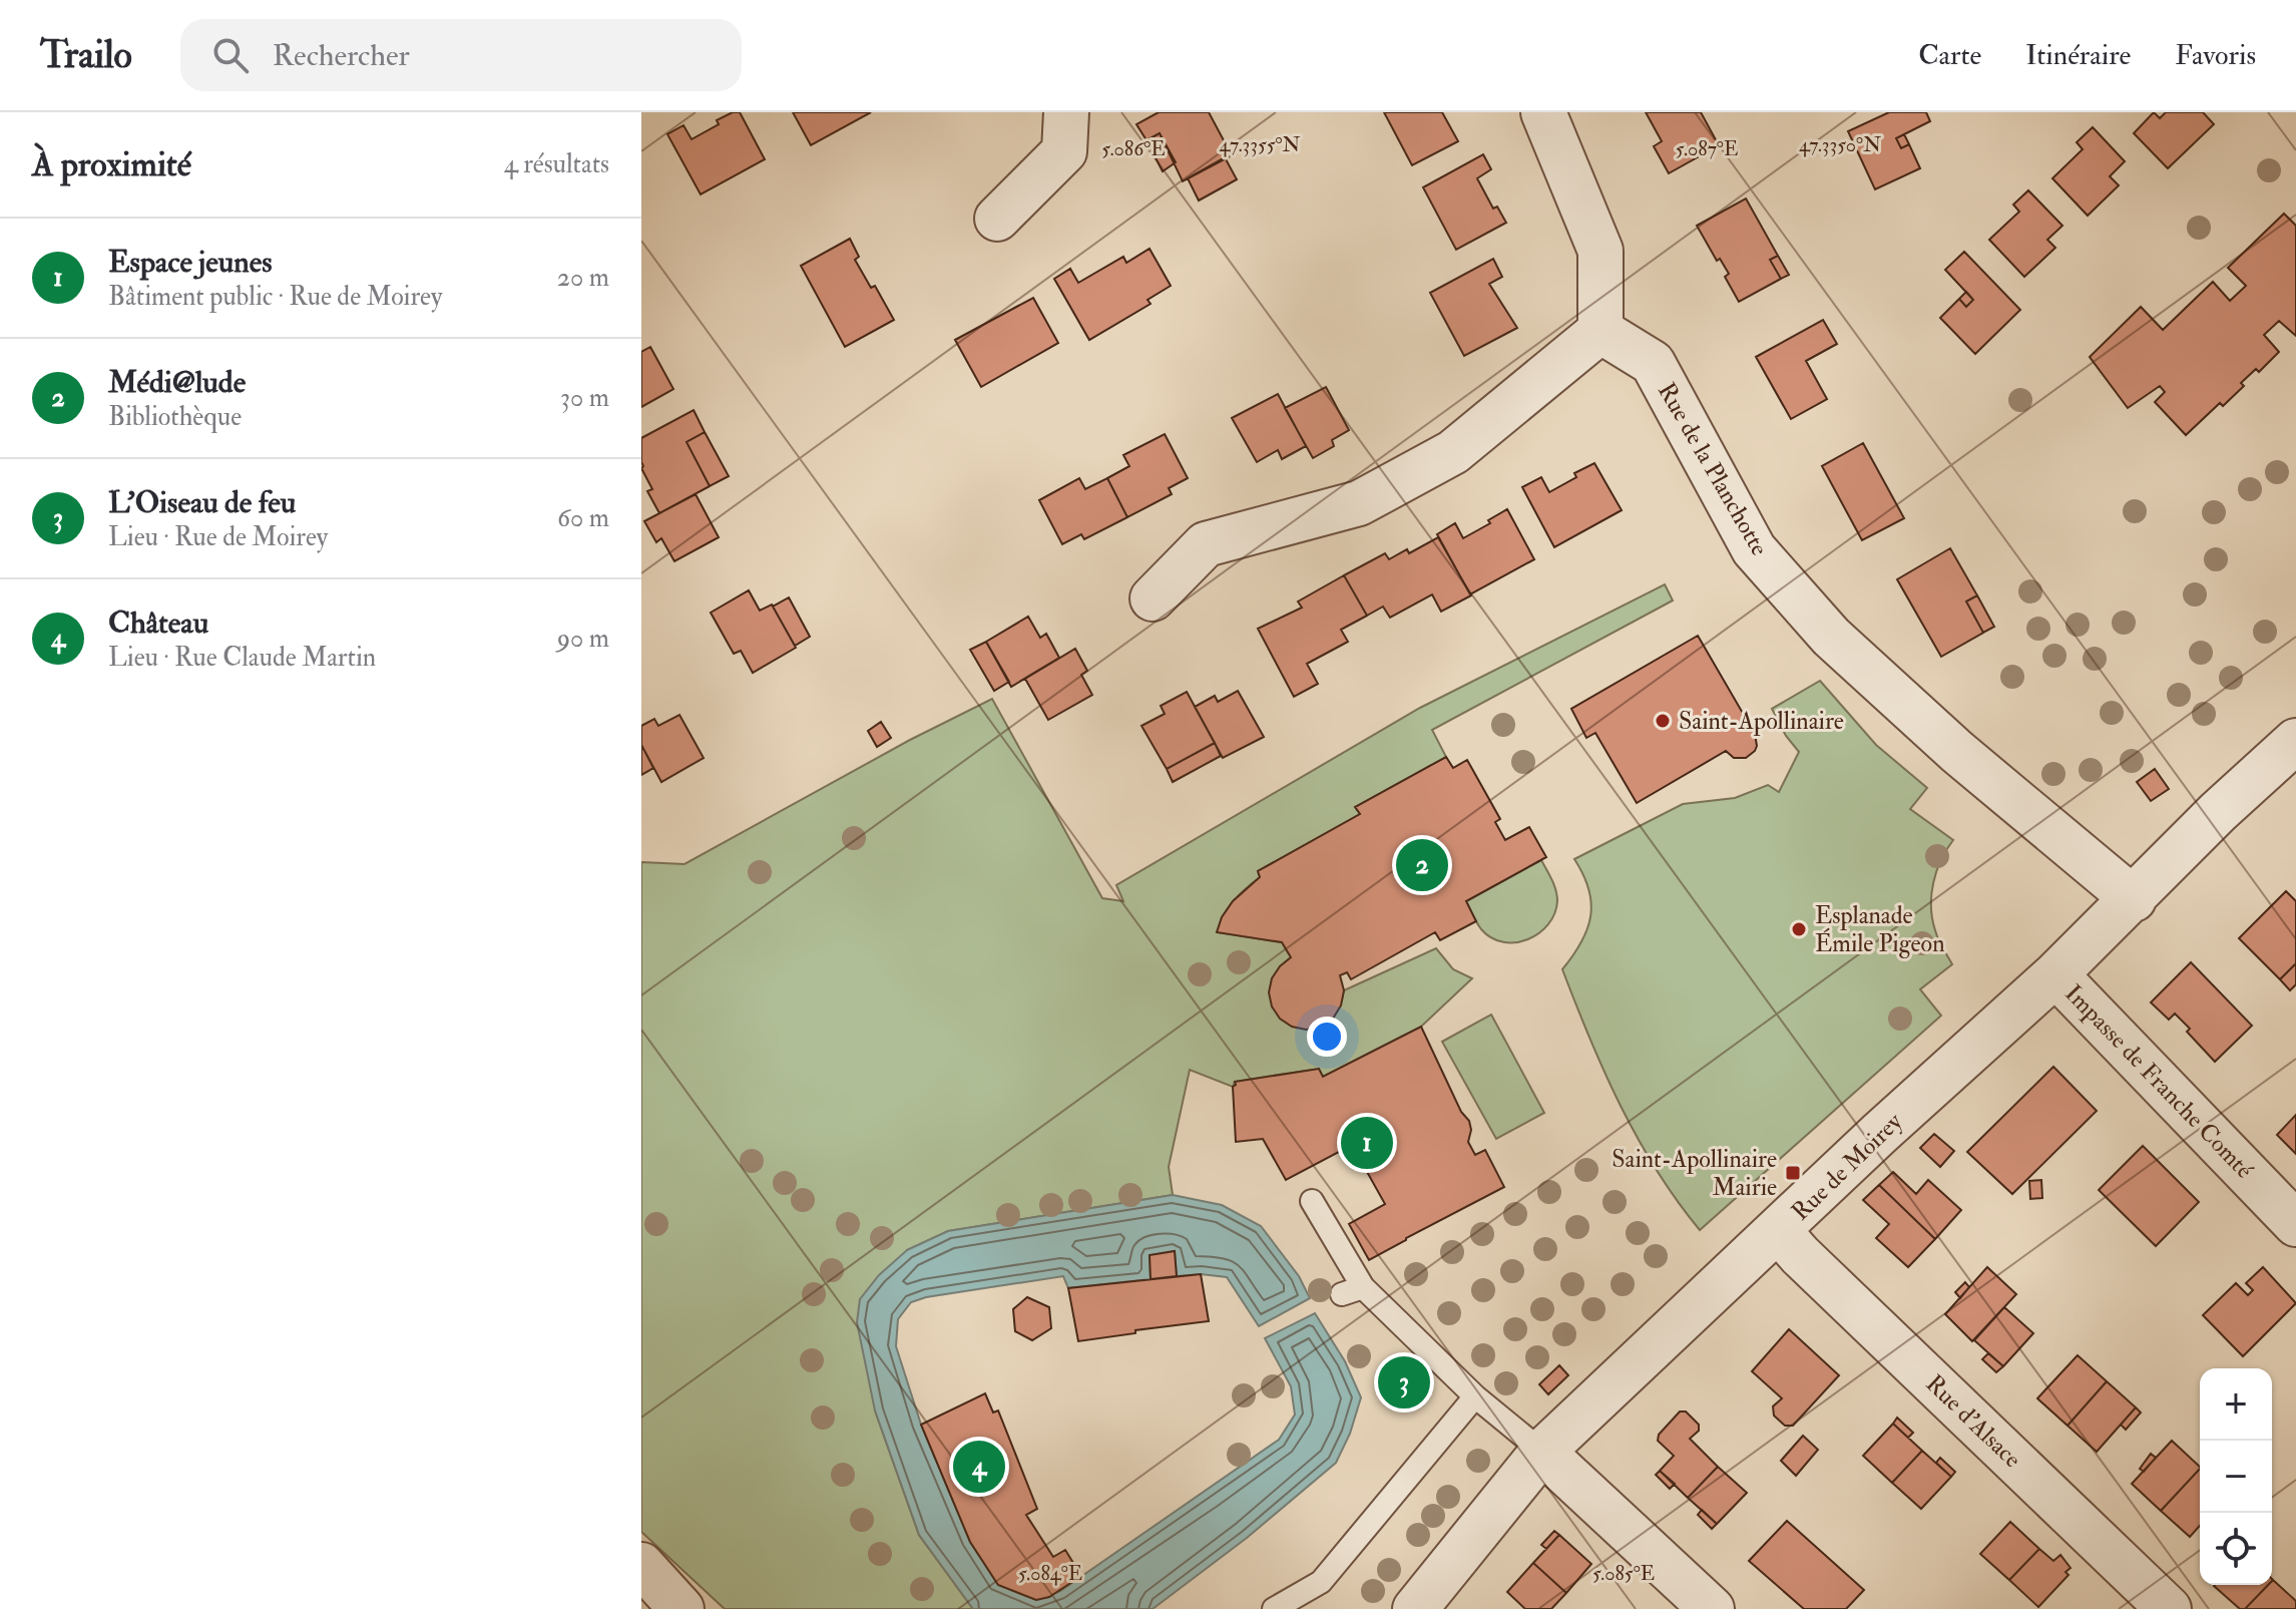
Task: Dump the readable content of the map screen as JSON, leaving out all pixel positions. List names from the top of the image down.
{
  "streets": {
    "street": [
      "Rue de la Planchotte",
      "Impasse de Franche Comté",
      "Rue de Moirey",
      "Rue d'Alsace"
    ]
  },
  "crossings": [
    ["Rue de la Planchotte", "Rue de Moirey"],
    ["Impasse de Franche Comté", "Rue de Moirey"],
    ["Rue de Moirey", "Rue d'Alsace"]
  ],
  "places": {
    "other": ["Saint-Apollinaire", "Esplanade Émile Pigeon"],
    "transit": ["Saint-Apollinaire Mairie"]
  },
  "page": {
    "header": "Trailo",
    "search": "Rechercher",
    "nav": ["Carte", "Itinéraire", "Favoris"],
    "heading": ["À proximité", "4 résultats"],
    "list": [
      {
        "mark": "1",
        "name": "Espace jeunes",
        "note": "Bâtiment public · Rue de Moirey",
        "value": "20 m"
      },
      {
        "mark": "2",
        "name": "Médi@lude",
        "note": "Bibliothèque",
        "value": "30 m"
      },
      {
        "mark": "3",
        "name": "L'Oiseau de feu",
        "note": "Lieu · Rue de Moirey",
        "value": "60 m"
      },
      {
        "mark": "4",
        "name": "Château",
        "note": "Lieu · Rue Claude Martin",
        "value": "90 m"
      }
    ],
    "pins": [
      "2",
      "1",
      "3",
      "4"
    ],
    "map_buttons": ["+", "−"]
  },
  "coordinates": [
    "47.3355°N",
    "47.3350°N",
    "5.086°E",
    "5.087°E",
    "5.084°E",
    "5.085°E"
  ]
}
